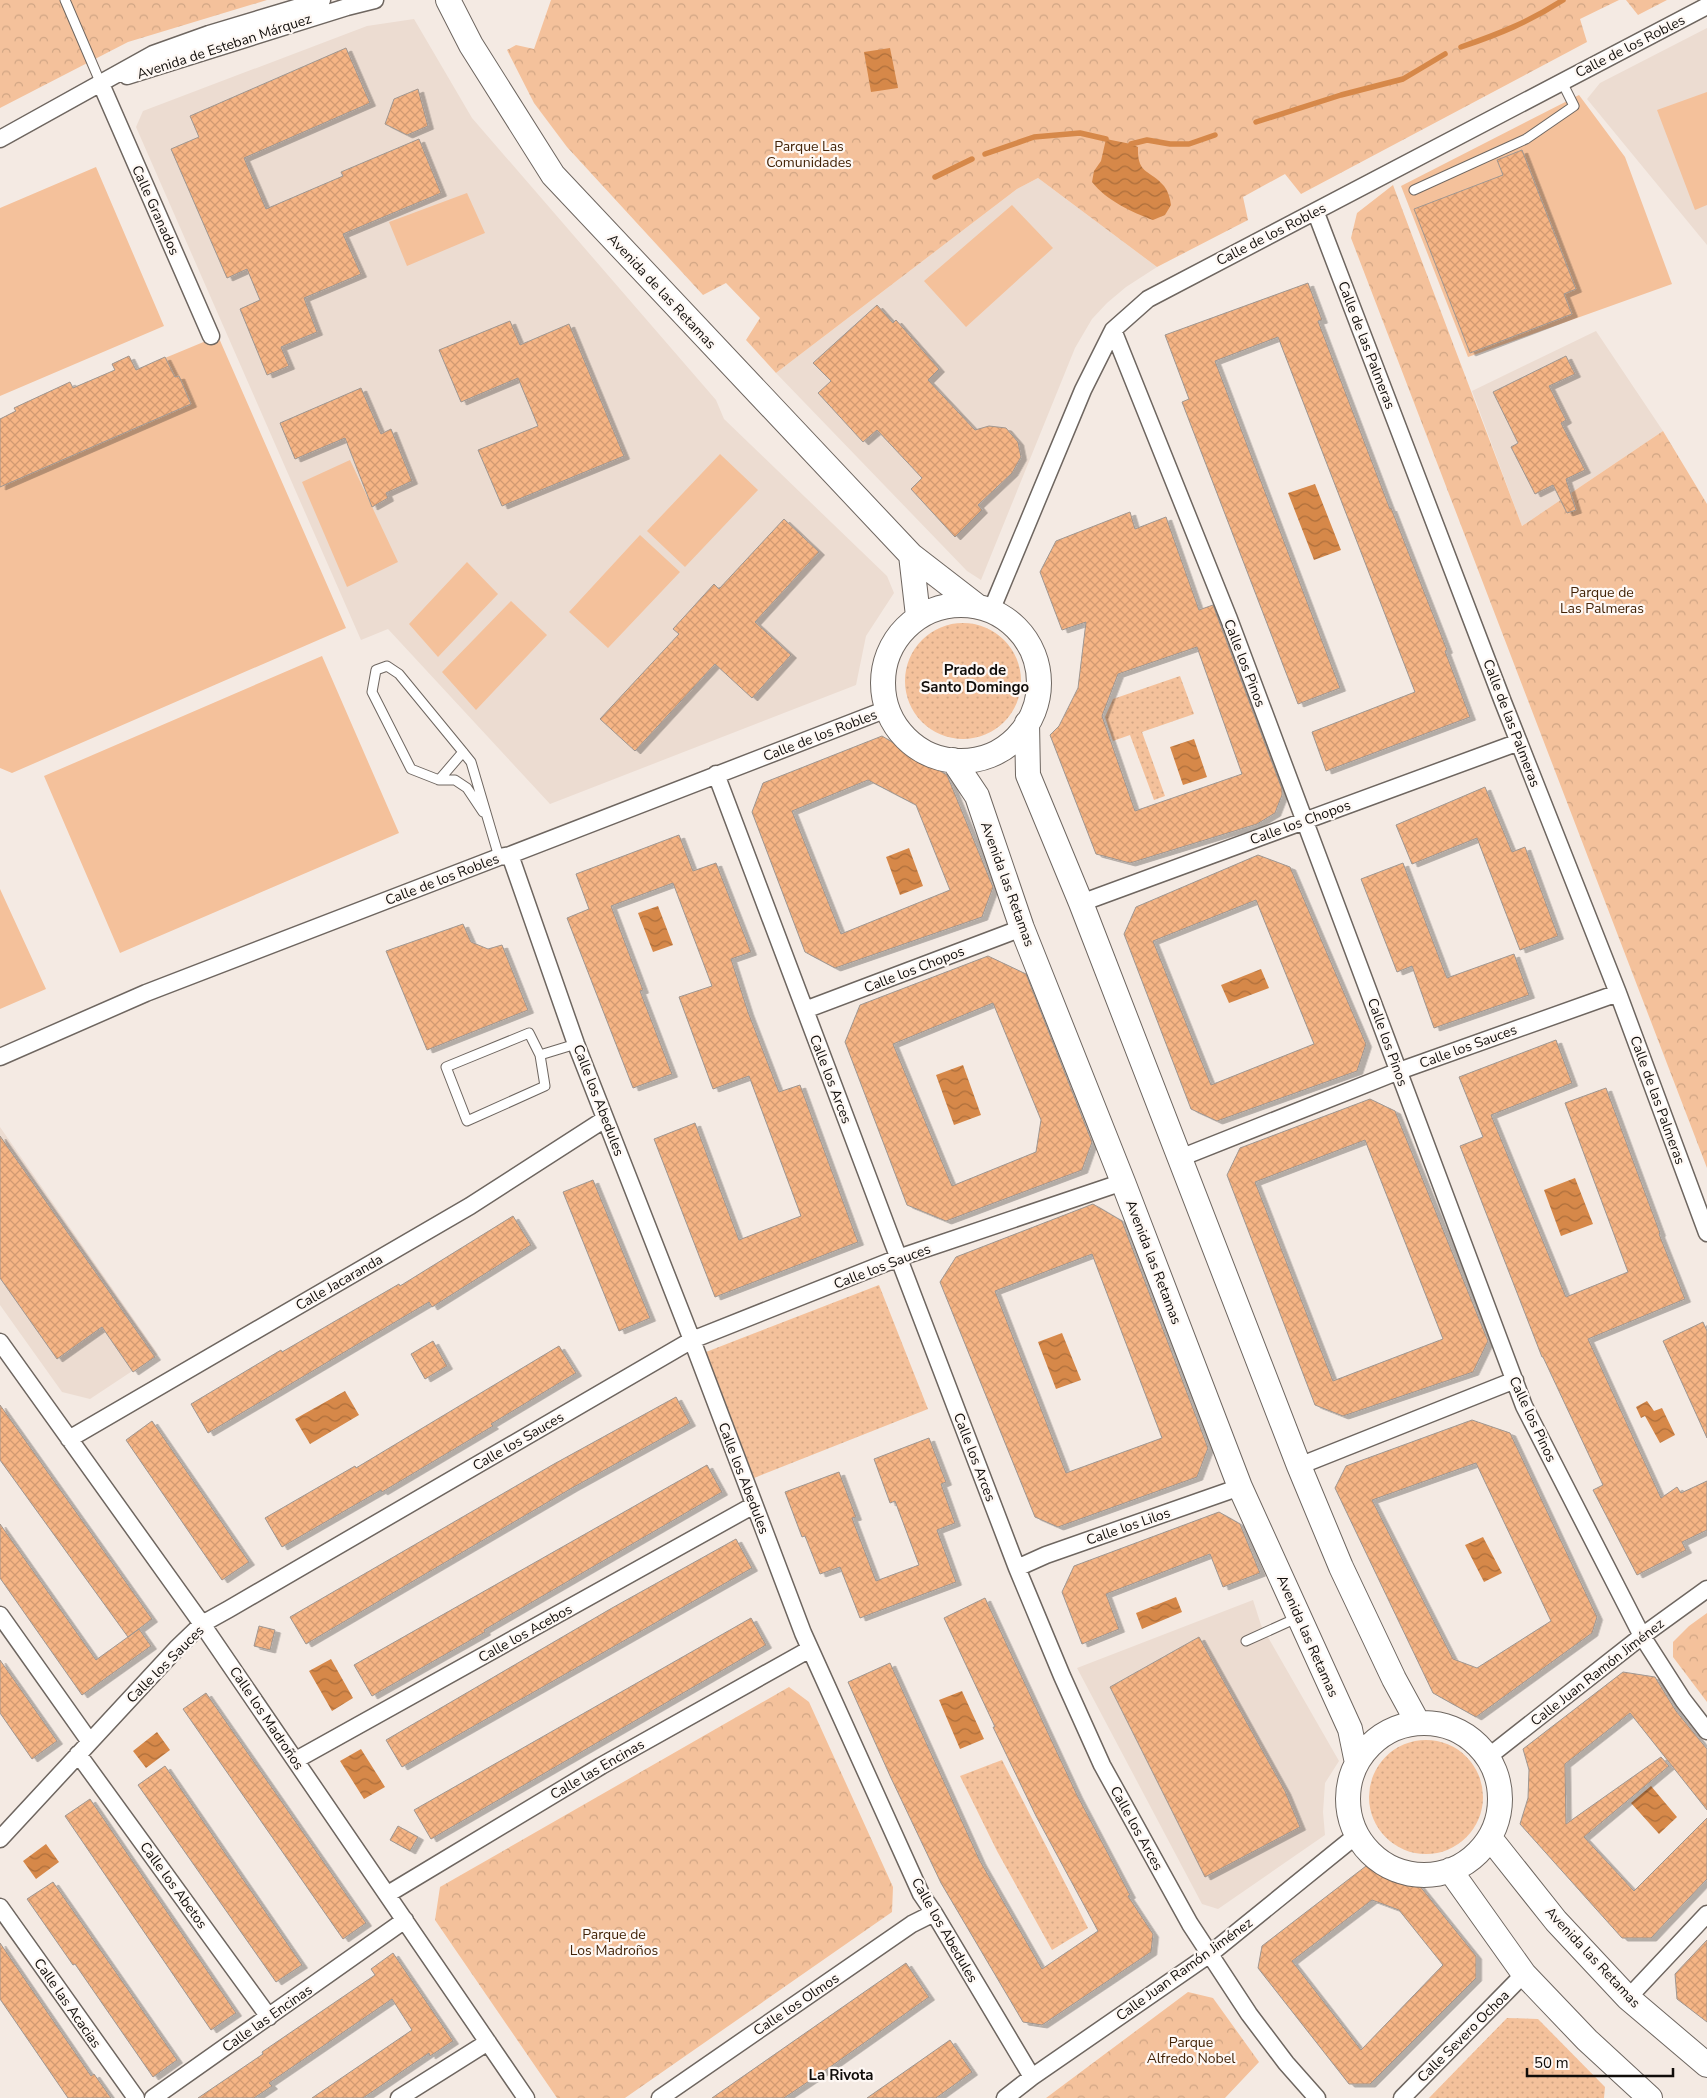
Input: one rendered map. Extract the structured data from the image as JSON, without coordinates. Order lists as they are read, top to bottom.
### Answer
{
  "streets": {
    "street": [
      "Avenida de Esteban Márquez",
      "Calle de los Robles",
      "Calle Granados",
      "Avenida de las Retamas",
      "Calle de las Palmeras",
      "Calle los Pinos",
      "Calle los Chopos",
      "Avenida las Retamas",
      "Calle los Sauces",
      "Calle los Arces",
      "Calle los Abedules",
      "Calle Jacaranda",
      "Calle los Lilos",
      "Calle los Acebos",
      "Calle Juan Ramón Jiménez",
      "Calle los Madroños",
      "Calle las Encinas",
      "Calle los Abetos",
      "Calle las Acacias",
      "Calle los Olmos",
      "Calle Severo Ochoa"
    ]
  },
  "crossings": [
    ["Avenida de Esteban Márquez", "Calle Granados"],
    ["Calle de los Robles", "Avenida de las Retamas"],
    ["Calle de los Robles", "Calle de las Palmeras"],
    ["Calle de los Robles", "Calle los Pinos"],
    ["Calle de los Robles", "Avenida las Retamas"],
    ["Calle de los Robles", "Calle los Arces"],
    ["Calle de los Robles", "Calle los Abedules"],
    ["Avenida de las Retamas", "Avenida las Retamas"],
    ["Calle de las Palmeras", "Calle los Chopos"],
    ["Calle de las Palmeras", "Calle los Sauces"],
    ["Calle los Pinos", "Calle los Chopos"],
    ["Calle los Pinos", "Calle los Sauces"],
    ["Calle los Pinos", "Calle Juan Ramón Jiménez"],
    ["Calle los Chopos", "Avenida las Retamas"],
    ["Calle los Chopos", "Calle los Arces"],
    ["Avenida las Retamas", "Calle los Sauces"],
    ["Avenida las Retamas", "Calle los Lilos"],
    ["Avenida las Retamas", "Calle Juan Ramón Jiménez"],
    ["Calle los Sauces", "Calle los Arces"],
    ["Calle los Sauces", "Calle los Abedules"],
    ["Calle los Sauces", "Calle los Madroños"],
    ["Calle los Sauces", "Calle los Abetos"],
    ["Calle los Arces", "Calle los Lilos"],
    ["Calle los Arces", "Calle Juan Ramón Jiménez"],
    ["Calle los Abedules", "Calle Jacaranda"],
    ["Calle los Abedules", "Calle los Acebos"],
    ["Calle los Abedules", "Calle Juan Ramón Jiménez"],
    ["Calle los Abedules", "Calle las Encinas"],
    ["Calle los Abedules", "Calle los Olmos"],
    ["Calle Jacaranda", "Calle los Madroños"],
    ["Calle los Acebos", "Calle los Madroños"],
    ["Calle los Madroños", "Calle las Encinas"],
    ["Calle las Encinas", "Calle los Abetos"]
  ],
  "districts": ["Prado de Santo Domingo", "La Rivota"],
  "parks": [
    "Parque Las Comunidades",
    "Parque de Las Palmeras",
    "Parque de Los Madroños",
    "Parque Alfredo Nobel"
  ],
  "scale_bar": "50 m"
}
